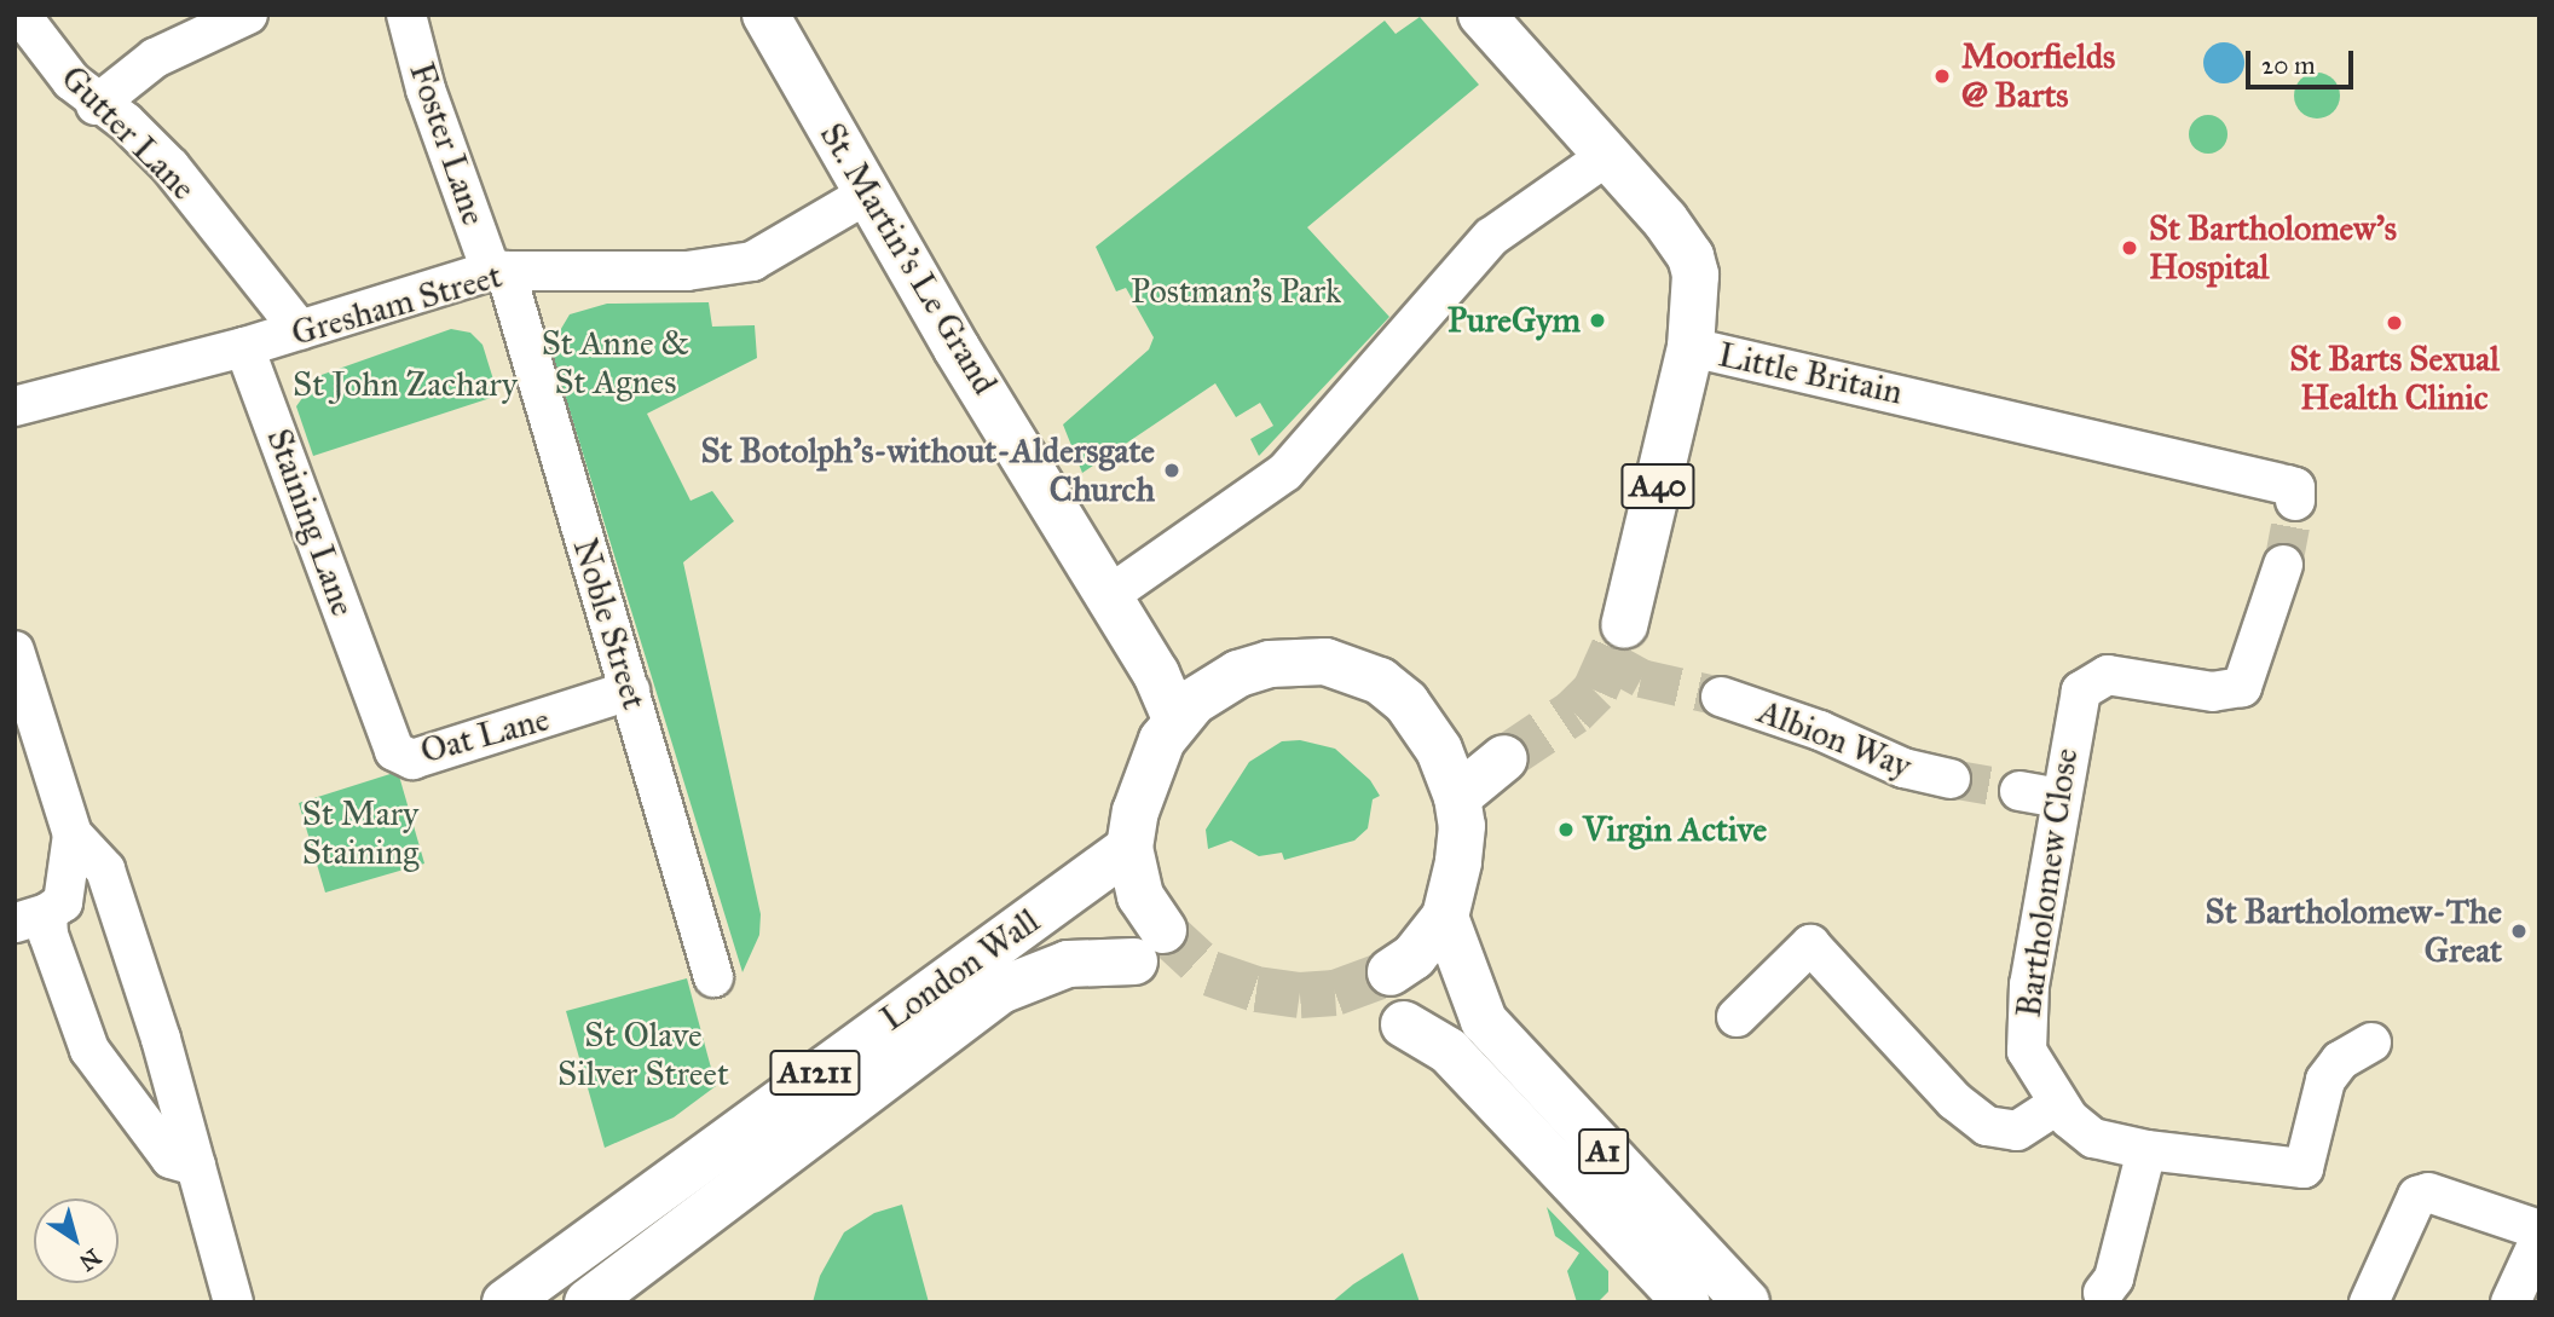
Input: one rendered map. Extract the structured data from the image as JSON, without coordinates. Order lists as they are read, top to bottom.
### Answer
{
  "streets": {
    "main road": [
      "St. Martin's Le Grand",
      "Little Britain",
      "A40",
      "London Wall",
      "A1211",
      "A1"
    ],
    "street": [
      "Gutter Lane",
      "Foster Lane",
      "Gresham Street",
      "Staining Lane",
      "Noble Street",
      "Oat Lane",
      "Albion Way",
      "Bartholomew Close"
    ]
  },
  "crossings": [
    ["Gutter Lane", "Gresham Street"],
    ["Foster Lane", "Gresham Street"],
    ["Foster Lane", "Noble Street"],
    ["St. Martin's Le Grand", "Gresham Street"],
    ["Gresham Street", "Staining Lane"],
    ["Gresham Street", "Noble Street"],
    ["Little Britain", "A40"],
    ["Staining Lane", "Oat Lane"],
    ["Noble Street", "Oat Lane"]
  ],
  "parks": [
    "Postman's Park",
    "St Anne & St Agnes",
    "St John Zachary",
    "St Mary Staining",
    "St Olave Silver Street"
  ],
  "places": [
    "Moorfields @ Barts",
    "St Bartholomew's Hospital",
    "PureGym",
    "St Barts Sexual Health Clinic",
    "St Botolph's-without-Aldersgate Church",
    "Virgin Active",
    "St Bartholomew-The Great"
  ],
  "scale_bar": "20 m",
  "north": "bottom right"
}
